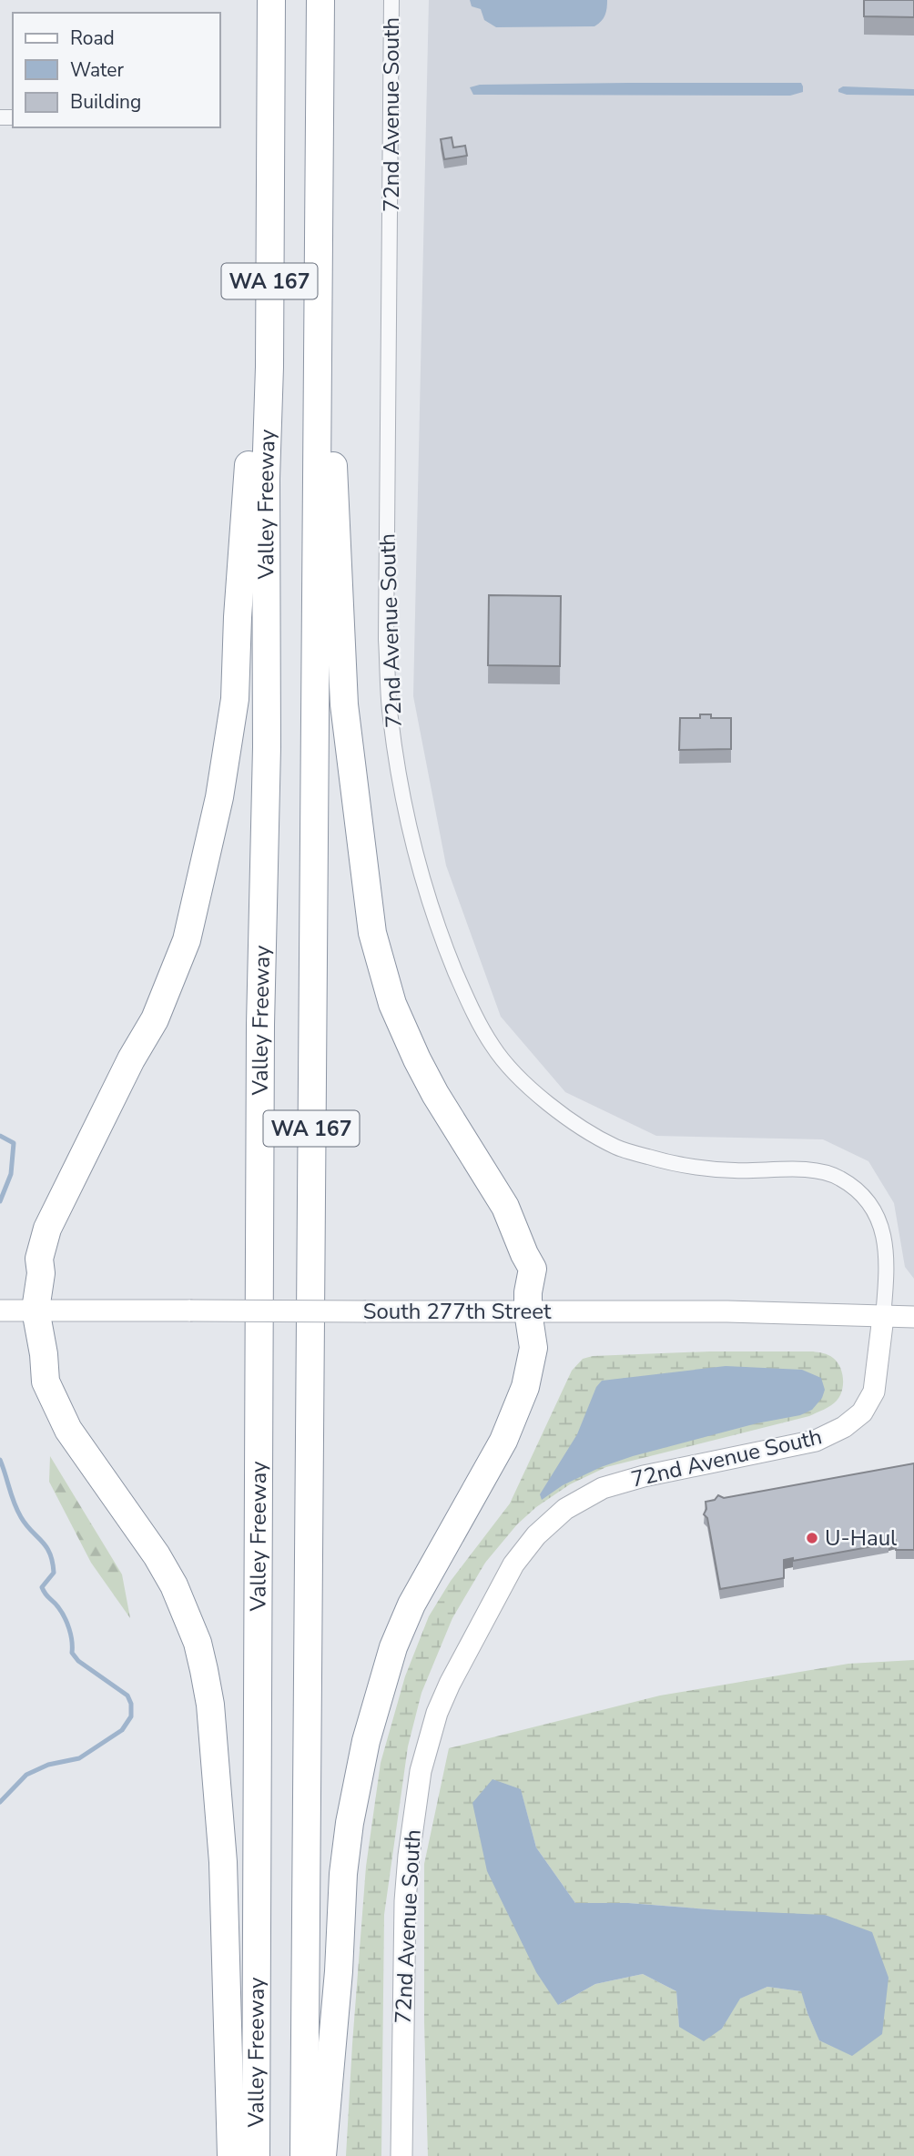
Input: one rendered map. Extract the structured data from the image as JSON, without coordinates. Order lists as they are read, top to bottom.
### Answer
{
  "streets": {
    "highway": ["WA 167", "Valley Freeway"],
    "street": ["72nd Avenue South", "South 277th Street"]
  },
  "crossings": [
    ["72nd Avenue South", "South 277th Street"]
  ],
  "places": ["U-Haul"],
  "legend": ["Road", "Water", "Building"]
}
